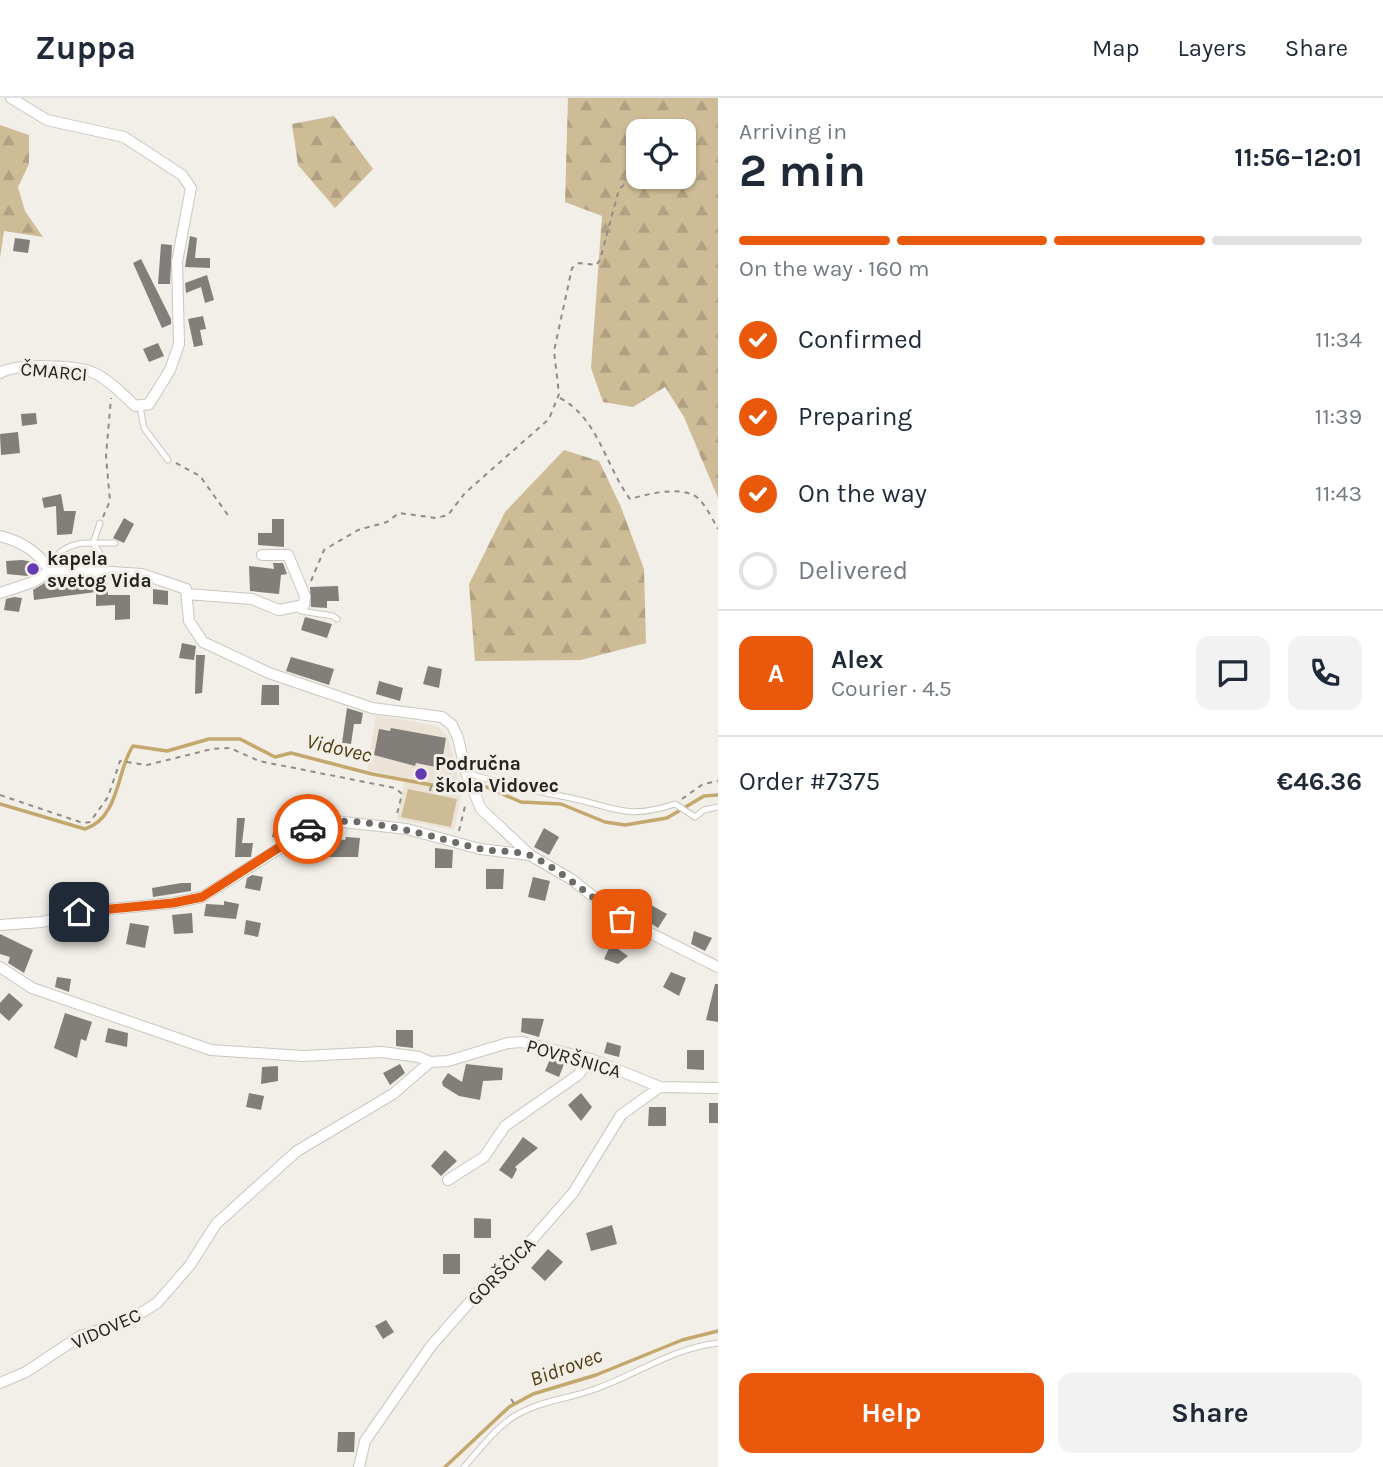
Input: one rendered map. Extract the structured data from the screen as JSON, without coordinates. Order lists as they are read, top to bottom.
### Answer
{
  "streets": {
    "street": [
      "ČMARCI",
      "POVRŠNICA",
      "GORŠČICA",
      "VIDOVEC"
    ]
  },
  "crossings": [
    ["POVRŠNICA", "GORŠČICA"],
    ["POVRŠNICA", "VIDOVEC"]
  ],
  "water": ["Vidovec", "Bidrovec"],
  "places": ["kapela svetog Vida", "Područna škola Vidovec"],
  "page": {
    "header": "Zuppa",
    "nav": ["Map", "Layers", "Share"],
    "heading": ["2 min", "Arriving in", "11:56–12:01"],
    "panel": [
      "Alex",
      "Courier · 4.5",
      "Order #7375",
      "€46.36"
    ],
    "bar": "On the way · 160 m",
    "list": [
      ["Confirmed", "11:34"],
      ["Preparing", "11:39"],
      ["On the way", "11:43"],
      "Delivered"
    ],
    "round": "A",
    "buttons": ["Help", "Share"]
  }
}
